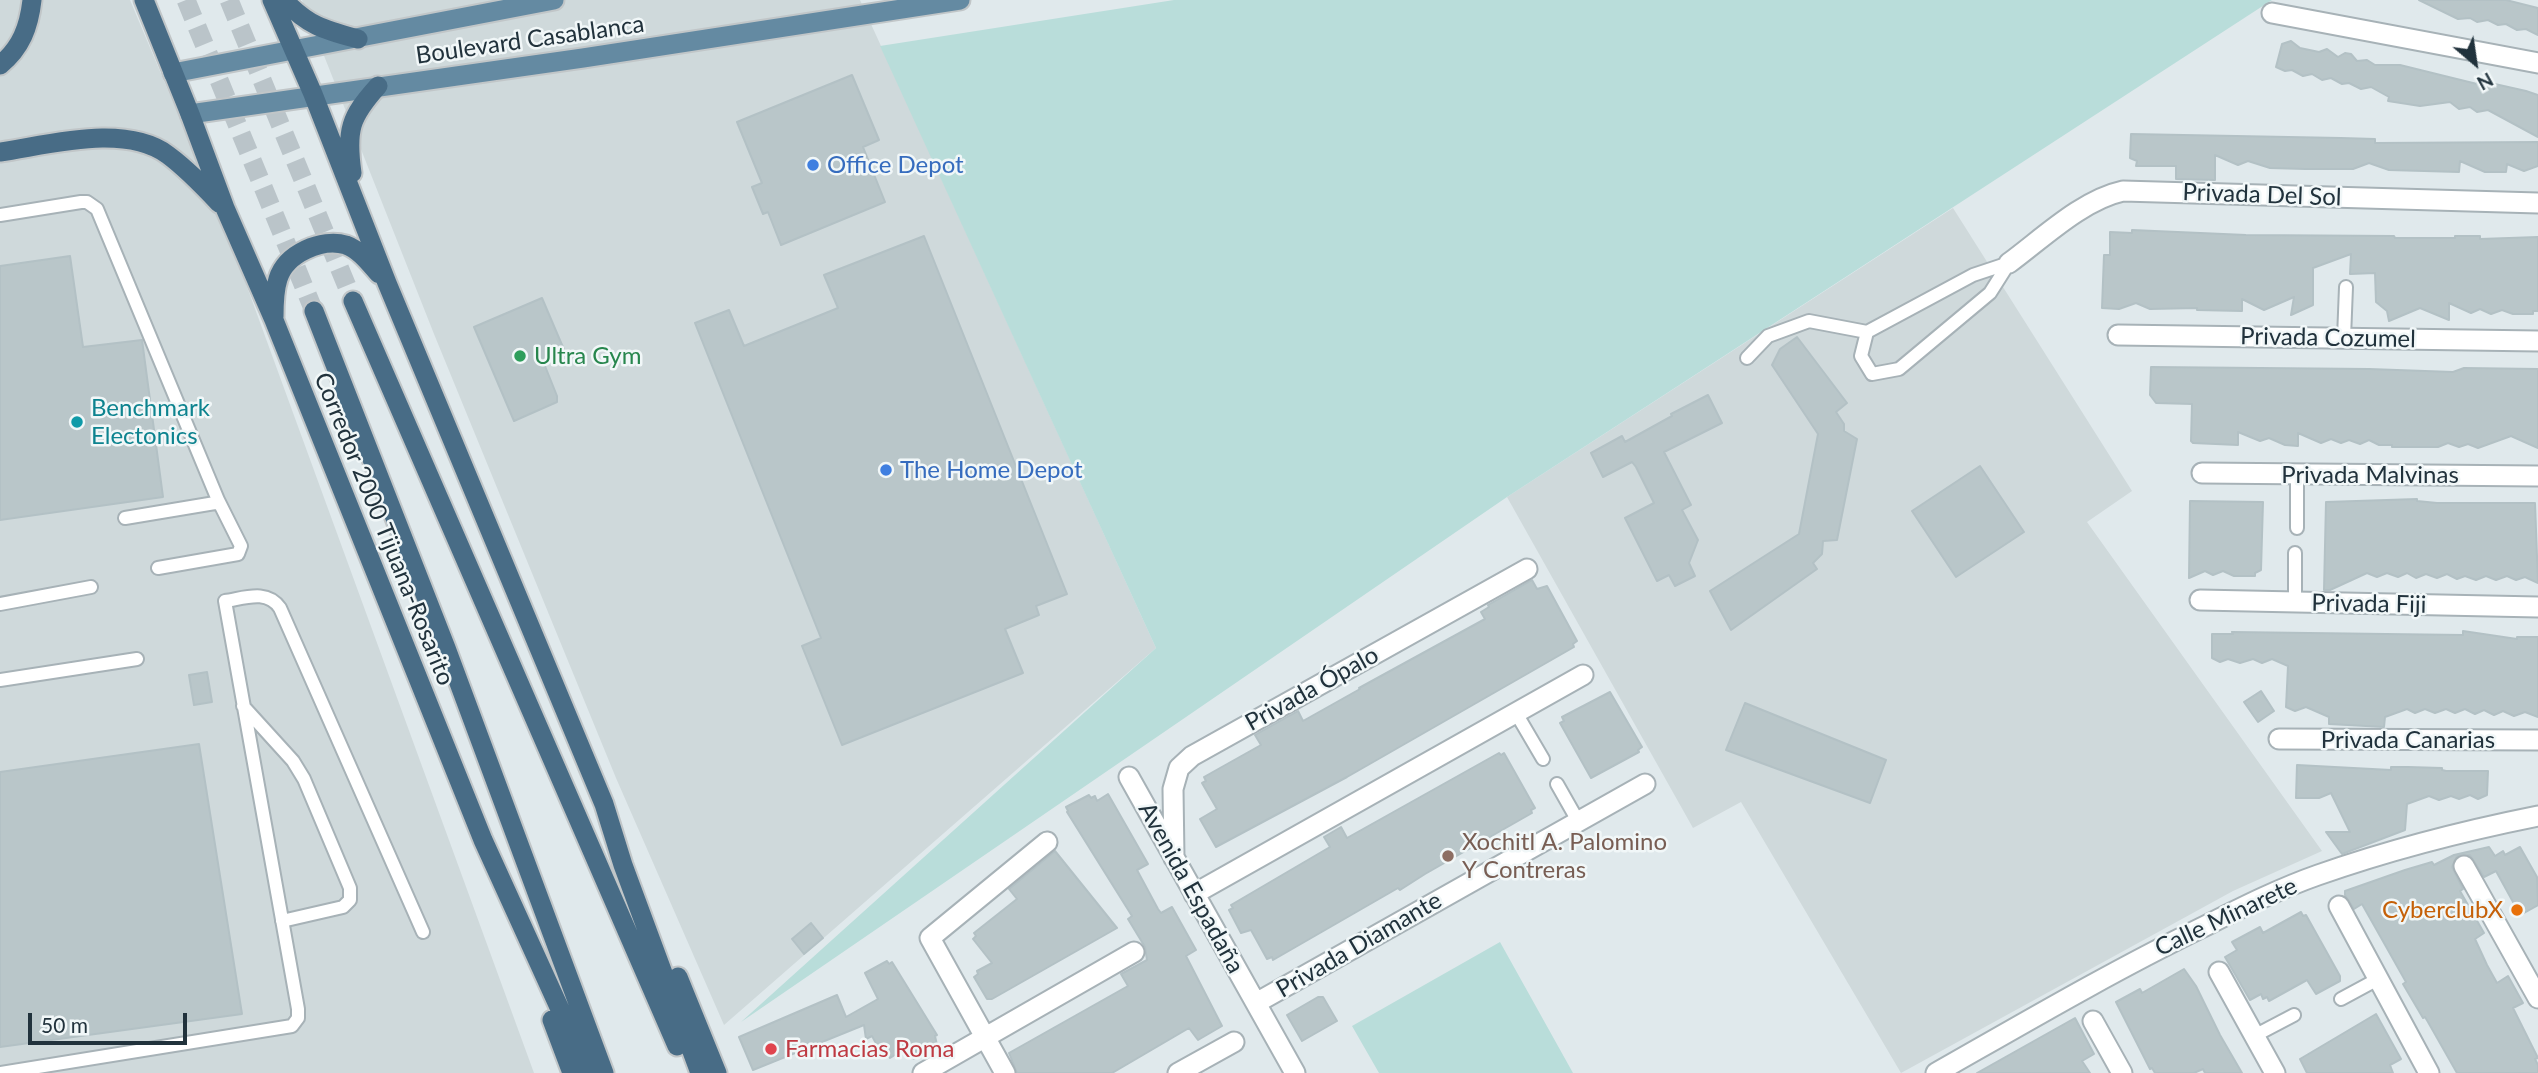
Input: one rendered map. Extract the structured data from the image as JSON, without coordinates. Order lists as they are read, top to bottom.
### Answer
{
  "streets": {
    "highway": ["Corredor 2000 Tijuana-Rosarito"],
    "main road": ["Boulevard Casablanca"],
    "street": [
      "Privada Del Sol",
      "Privada Cozumel",
      "Privada Malvinas",
      "Privada Fiji",
      "Privada Ópalo",
      "Privada Canarias",
      "Avenida Espadaña",
      "Calle Minarete",
      "Privada Diamante"
    ]
  },
  "crossings": [
    ["Boulevard Casablanca", "Corredor 2000 Tijuana-Rosarito"],
    ["Privada Ópalo", "Avenida Espadaña"],
    ["Avenida Espadaña", "Privada Diamante"]
  ],
  "places": [
    "Office Depot",
    "Ultra Gym",
    "Benchmark Electonics",
    "The Home Depot",
    "Xochitl A. Palomino Y Contreras",
    "CyberclubX",
    "Farmacias Roma"
  ],
  "scale_bar": "50 m",
  "north": "bottom right"
}
